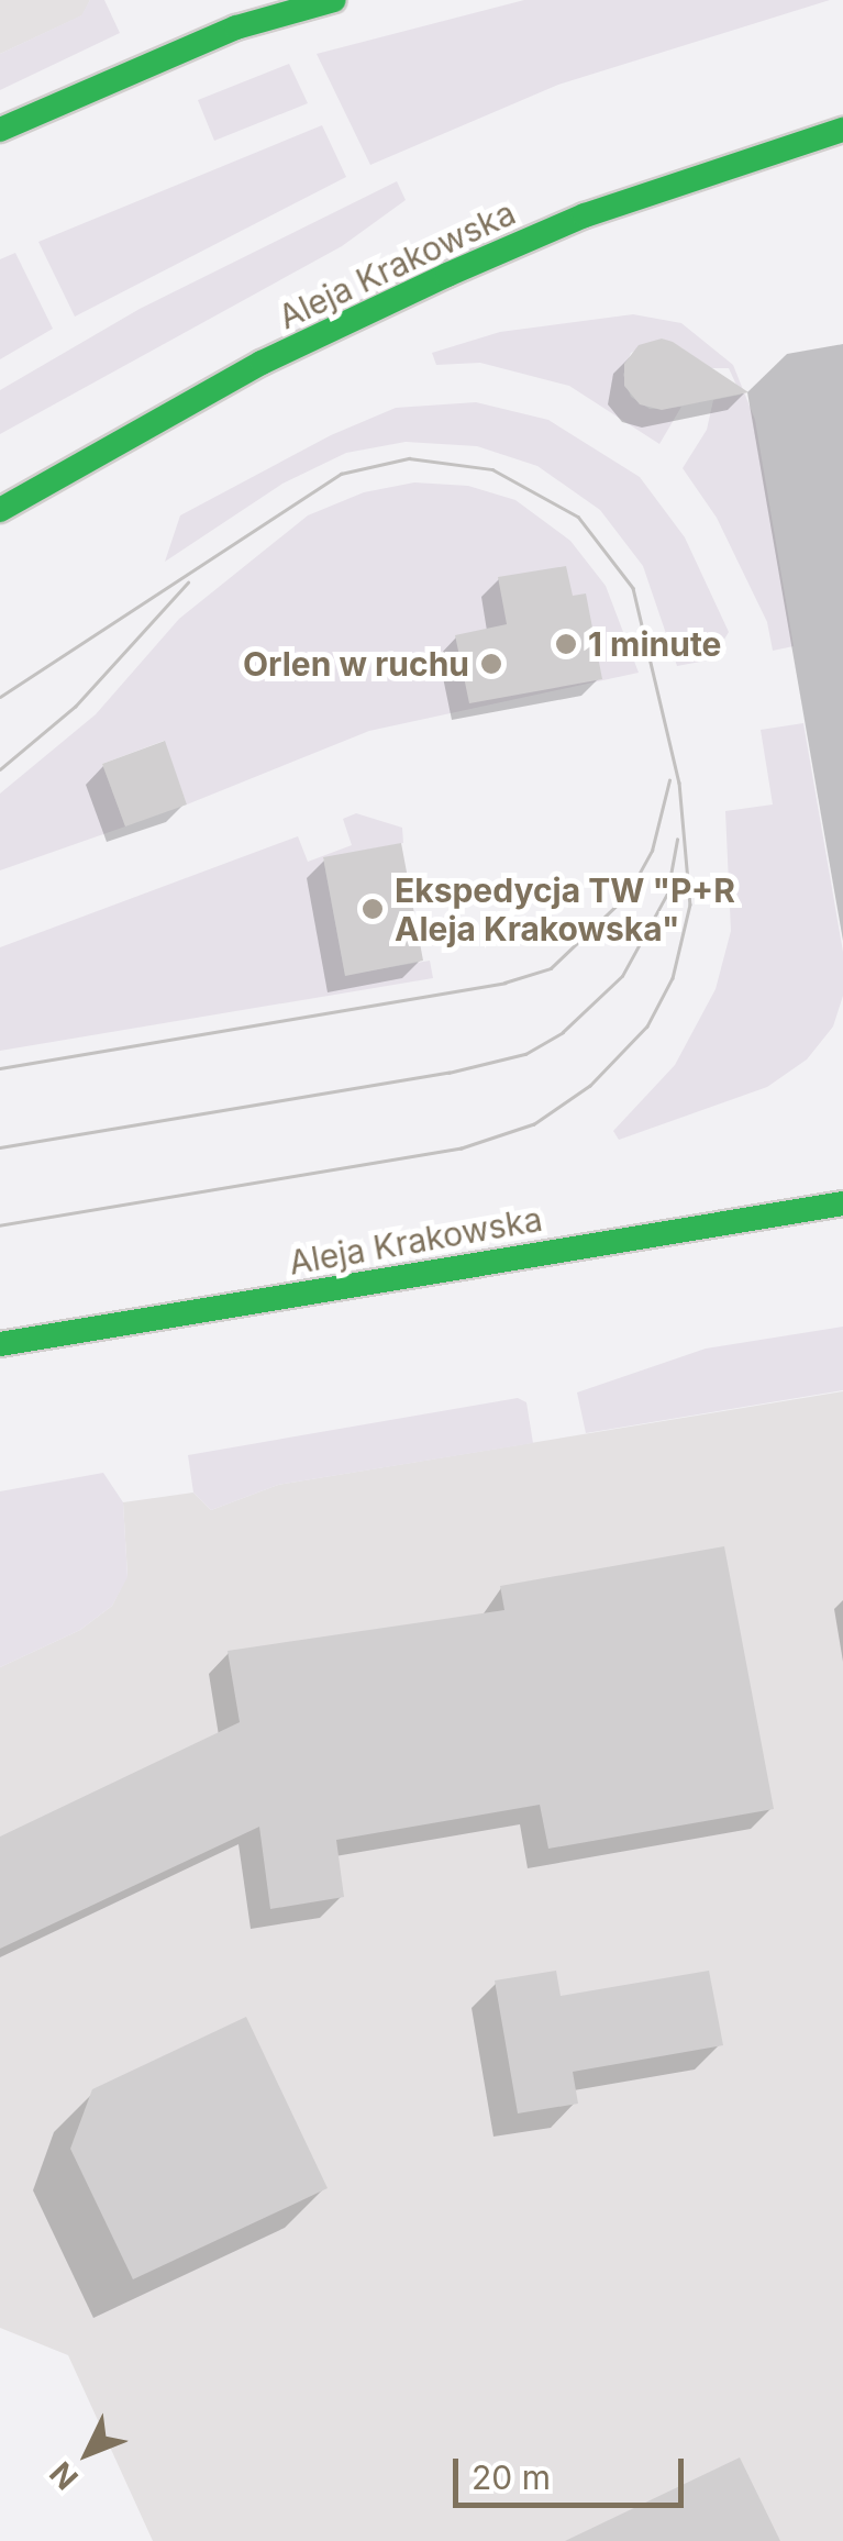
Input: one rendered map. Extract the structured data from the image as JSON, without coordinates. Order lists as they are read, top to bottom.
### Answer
{
  "streets": {
    "main road": ["Aleja Krakowska"]
  },
  "places": ["1 minute", "Orlen w ruchu", "Ekspedycja TW \"P+R Aleja Krakowska\""],
  "scale_bar": "20 m",
  "north": "bottom left"
}
